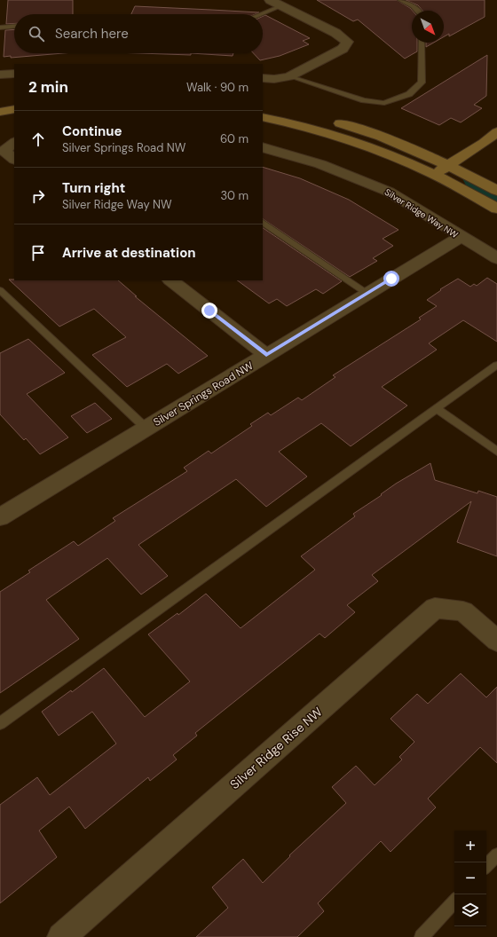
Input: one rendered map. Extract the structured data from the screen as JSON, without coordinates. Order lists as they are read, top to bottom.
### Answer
{
  "streets": {
    "street": ["Silver Ridge Way NW", "Silver Springs Road NW", "Silver Ridge Rise NW"]
  },
  "crossings": [
    ["Silver Ridge Way NW", "Silver Springs Road NW"]
  ],
  "north": "bottom right",
  "page": {
    "search": "Search here",
    "heading": ["2 min", "Walk · 90 m"],
    "list": [
      ["Continue", "Silver Springs Road NW", "60 m"],
      ["Turn right", "Silver Ridge Way NW", "30 m"],
      "Arrive at destination"
    ],
    "map_buttons": ["+", "−"]
  }
}
